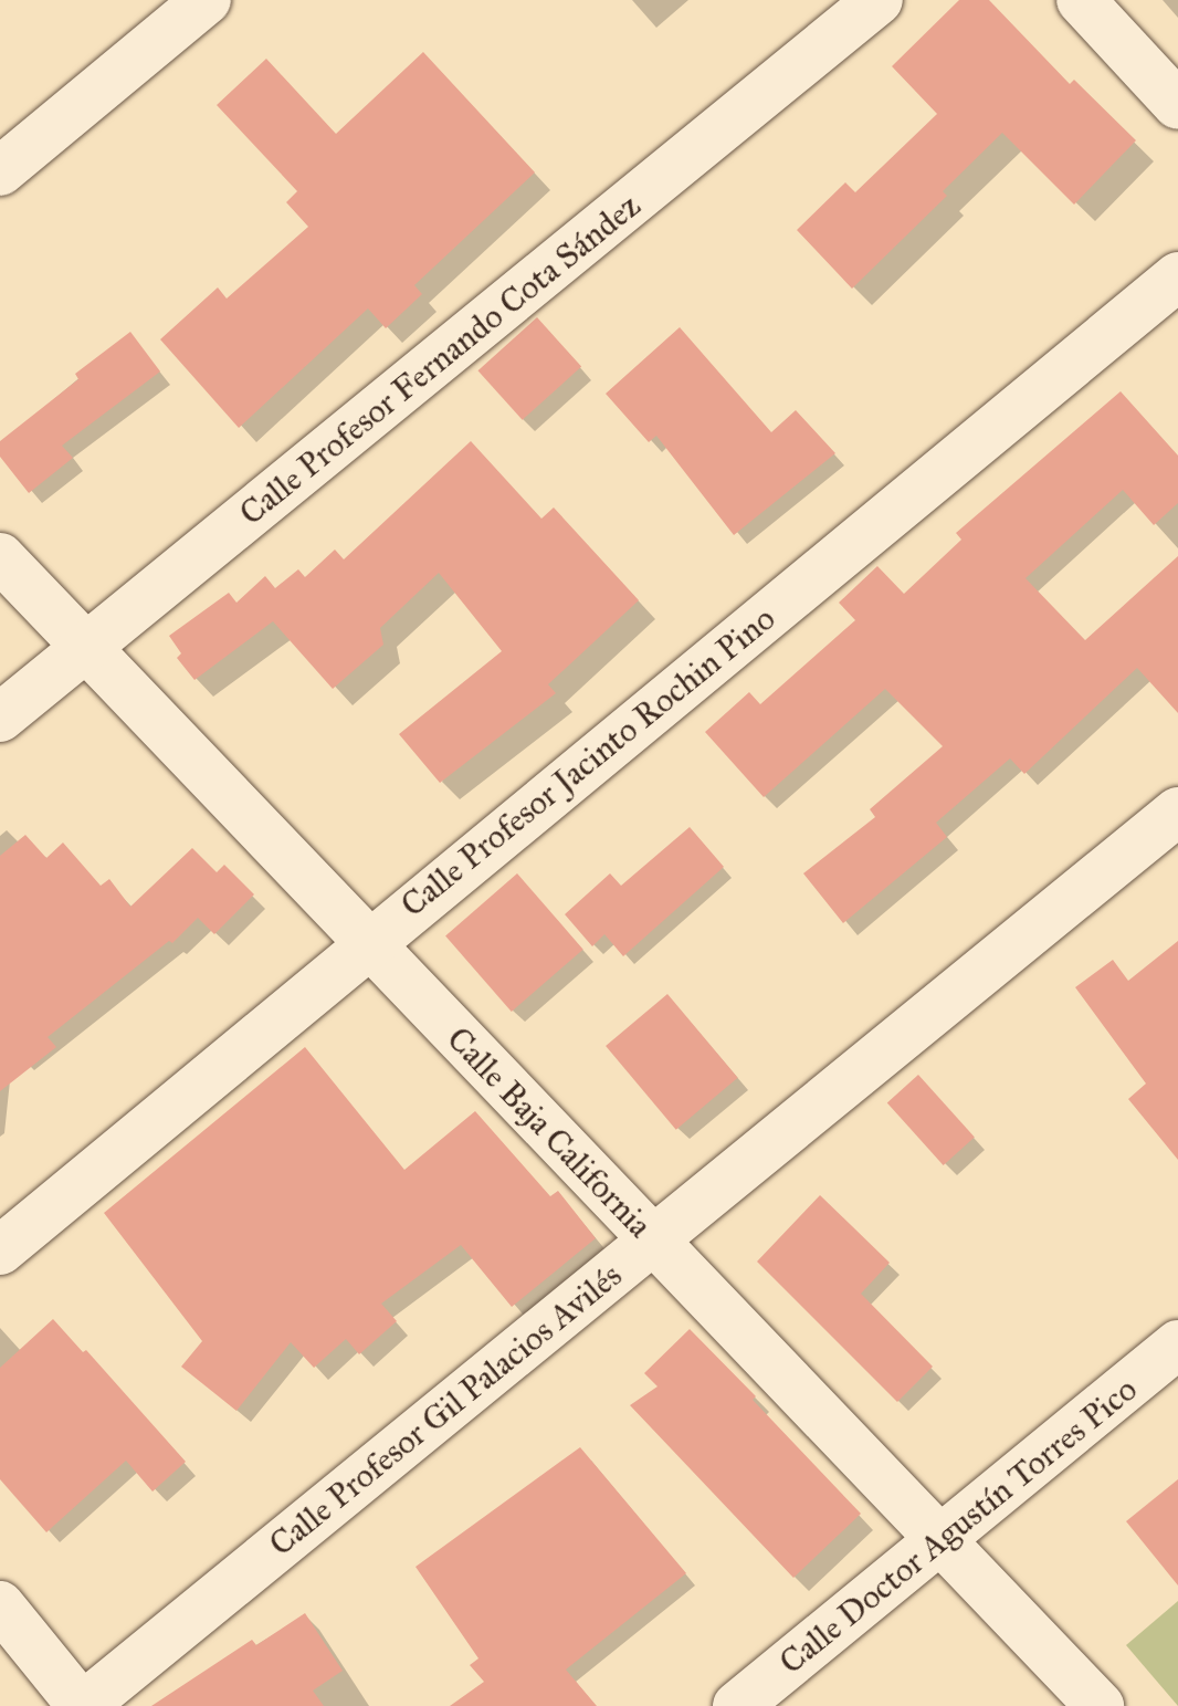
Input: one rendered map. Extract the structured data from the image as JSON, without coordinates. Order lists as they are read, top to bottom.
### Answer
{
  "streets": {
    "street": [
      "Calle Profesor Fernando Cota Sández",
      "Calle Profesor Jacinto Rochin Pino",
      "Calle Baja California",
      "Calle Profesor Gil Palacios Avilés",
      "Calle Doctor Agustín Torres Pico"
    ]
  },
  "crossings": [
    ["Calle Profesor Fernando Cota Sández", "Calle Baja California"],
    ["Calle Profesor Jacinto Rochin Pino", "Calle Baja California"],
    ["Calle Baja California", "Calle Profesor Gil Palacios Avilés"],
    ["Calle Baja California", "Calle Doctor Agustín Torres Pico"]
  ]
}
